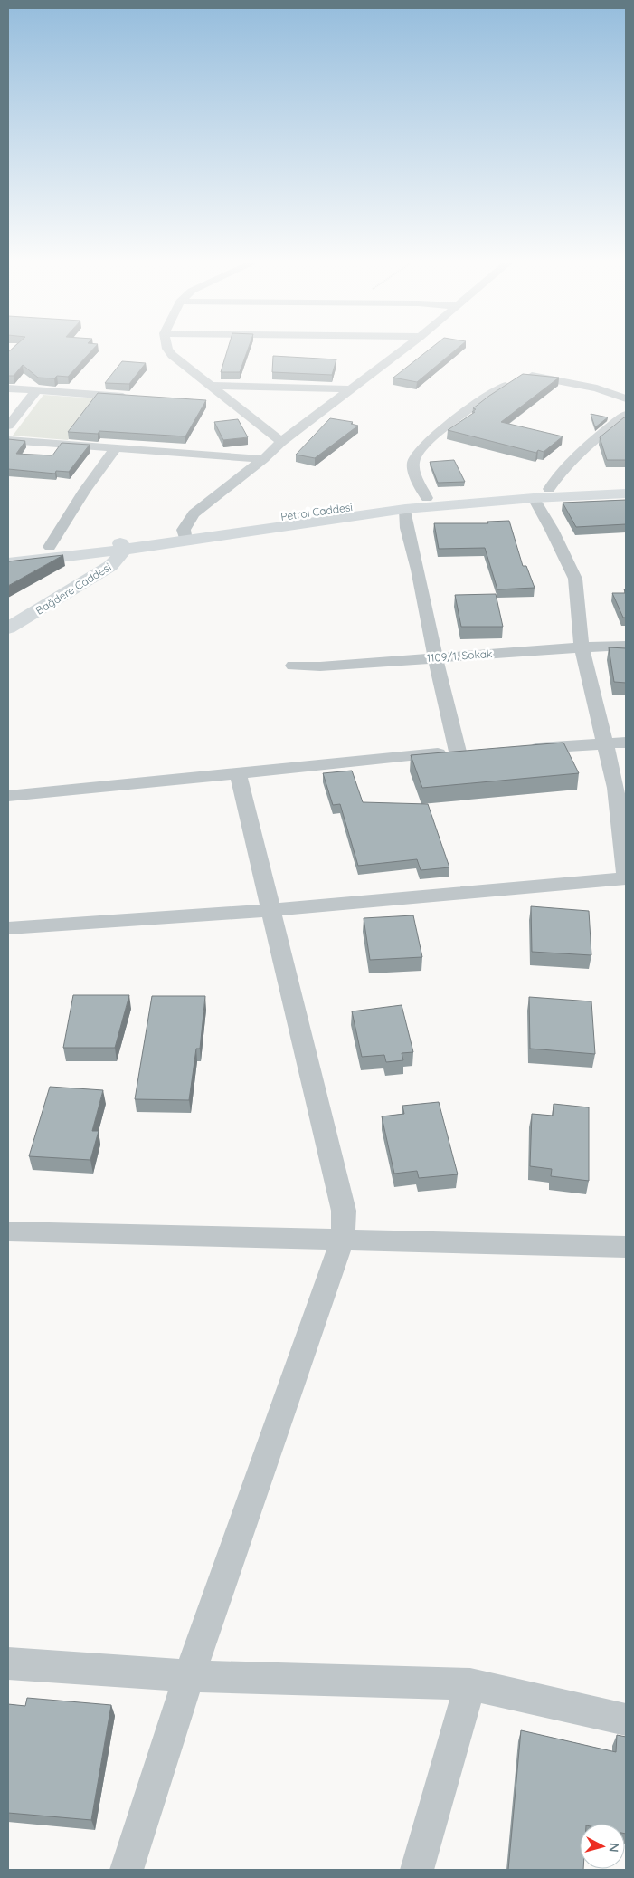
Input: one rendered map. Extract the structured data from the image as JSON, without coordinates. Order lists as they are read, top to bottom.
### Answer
{
  "streets": {
    "main road": ["Petrol Caddesi", "Bağdere Caddesi"],
    "street": ["1109/1. Sokak"]
  },
  "north": "right"
}
